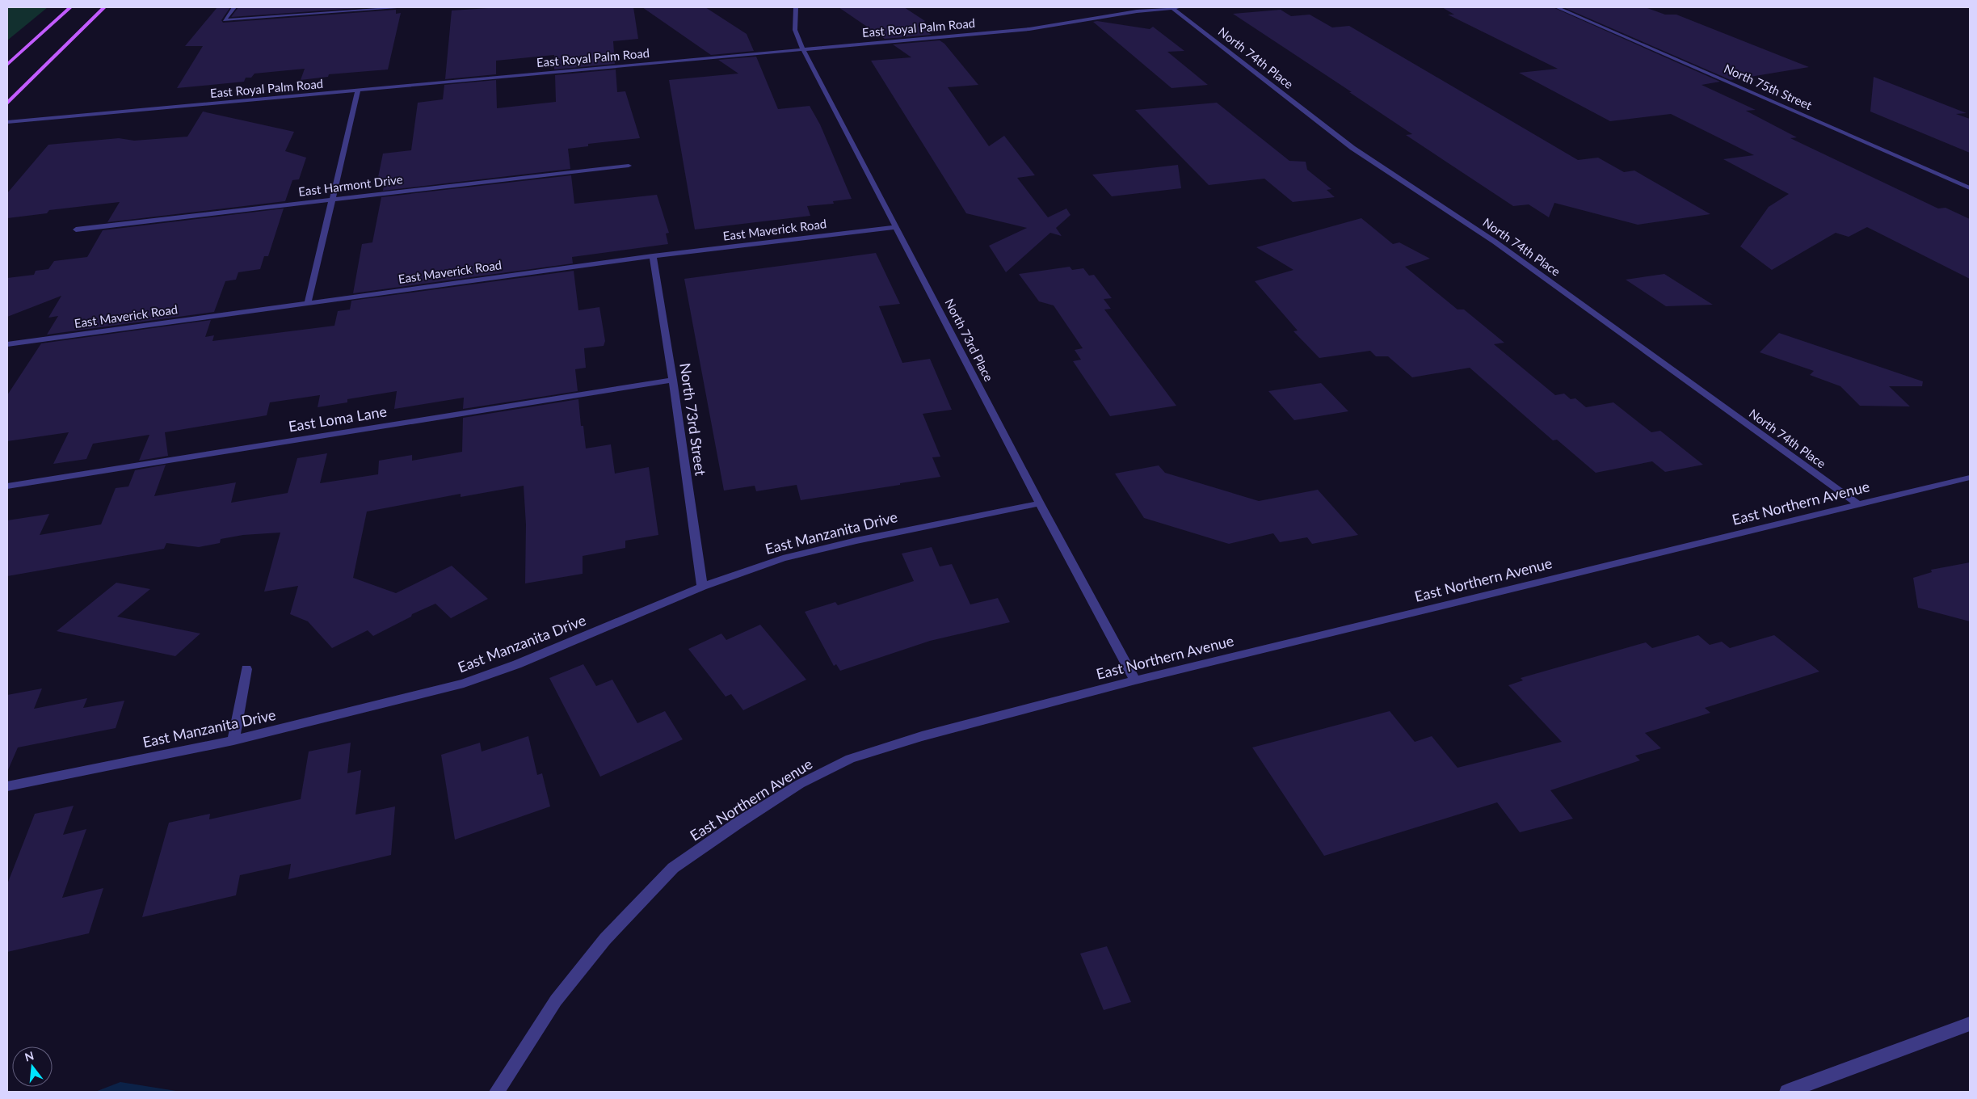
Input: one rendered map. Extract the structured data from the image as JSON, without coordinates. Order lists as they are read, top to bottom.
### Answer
{
  "streets": {
    "street": [
      "East Royal Palm Road",
      "North 74th Place",
      "North 75th Street",
      "East Harmont Drive",
      "East Maverick Road",
      "North 73rd Place",
      "East Loma Lane",
      "North 73rd Street",
      "East Northern Avenue",
      "East Manzanita Drive"
    ]
  },
  "crossings": [
    ["East Royal Palm Road", "North 74th Place"],
    ["East Royal Palm Road", "North 73rd Place"],
    ["North 74th Place", "East Northern Avenue"],
    ["East Maverick Road", "North 73rd Place"],
    ["East Maverick Road", "North 73rd Street"],
    ["North 73rd Place", "East Northern Avenue"],
    ["North 73rd Place", "East Manzanita Drive"],
    ["East Loma Lane", "North 73rd Street"],
    ["North 73rd Street", "East Manzanita Drive"]
  ],
  "north": "top"
}
